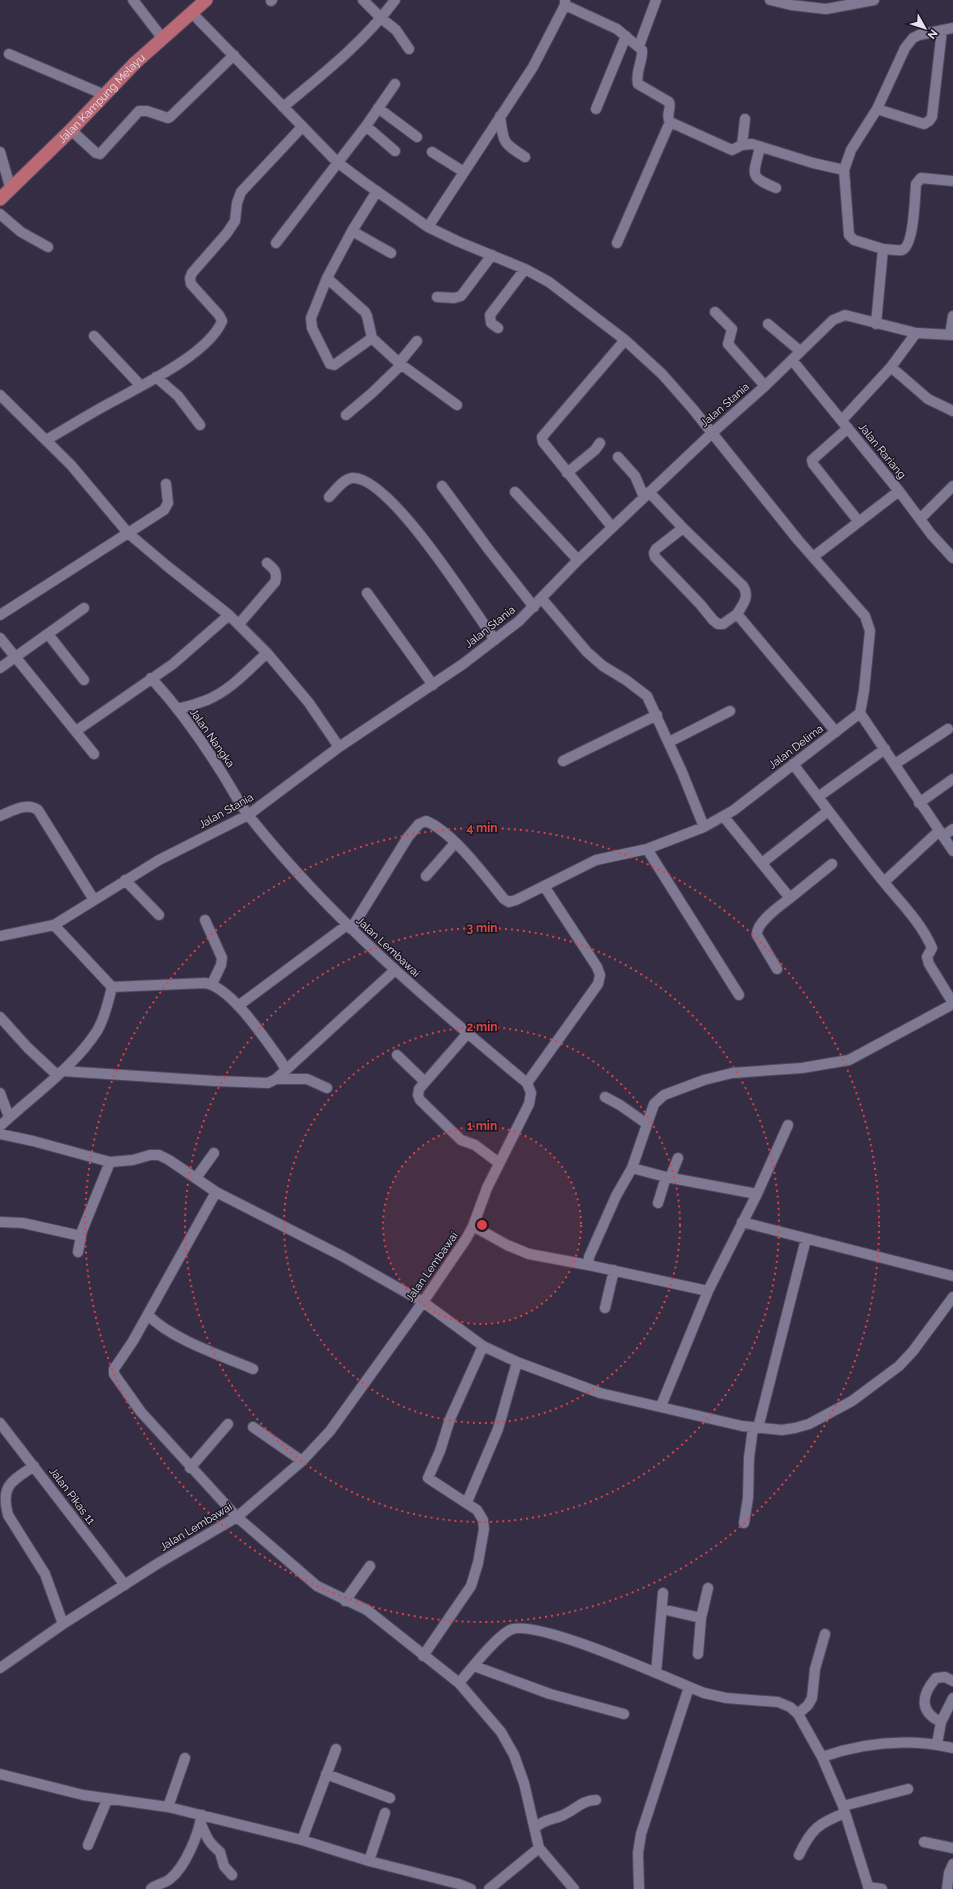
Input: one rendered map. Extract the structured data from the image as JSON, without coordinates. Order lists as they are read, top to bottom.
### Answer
{
  "streets": {
    "main road": ["Jalan Kampung Melayu"],
    "street": [
      "Jalan Stania",
      "Jalan Rariang",
      "Jalan Nangka",
      "Jalan Delima",
      "Jalan Lembawai",
      "Jalan Pikas 11"
    ]
  },
  "crossings": [
    ["Jalan Stania", "Jalan Rariang"],
    ["Jalan Stania", "Jalan Nangka"],
    ["Jalan Stania", "Jalan Lembawai"],
    ["Jalan Nangka", "Jalan Lembawai"],
    ["Jalan Lembawai", "Jalan Pikas 11"]
  ],
  "north": "bottom right",
  "rings": [
    "4 min",
    "3 min",
    "2 min",
    "1 min"
  ]
}
